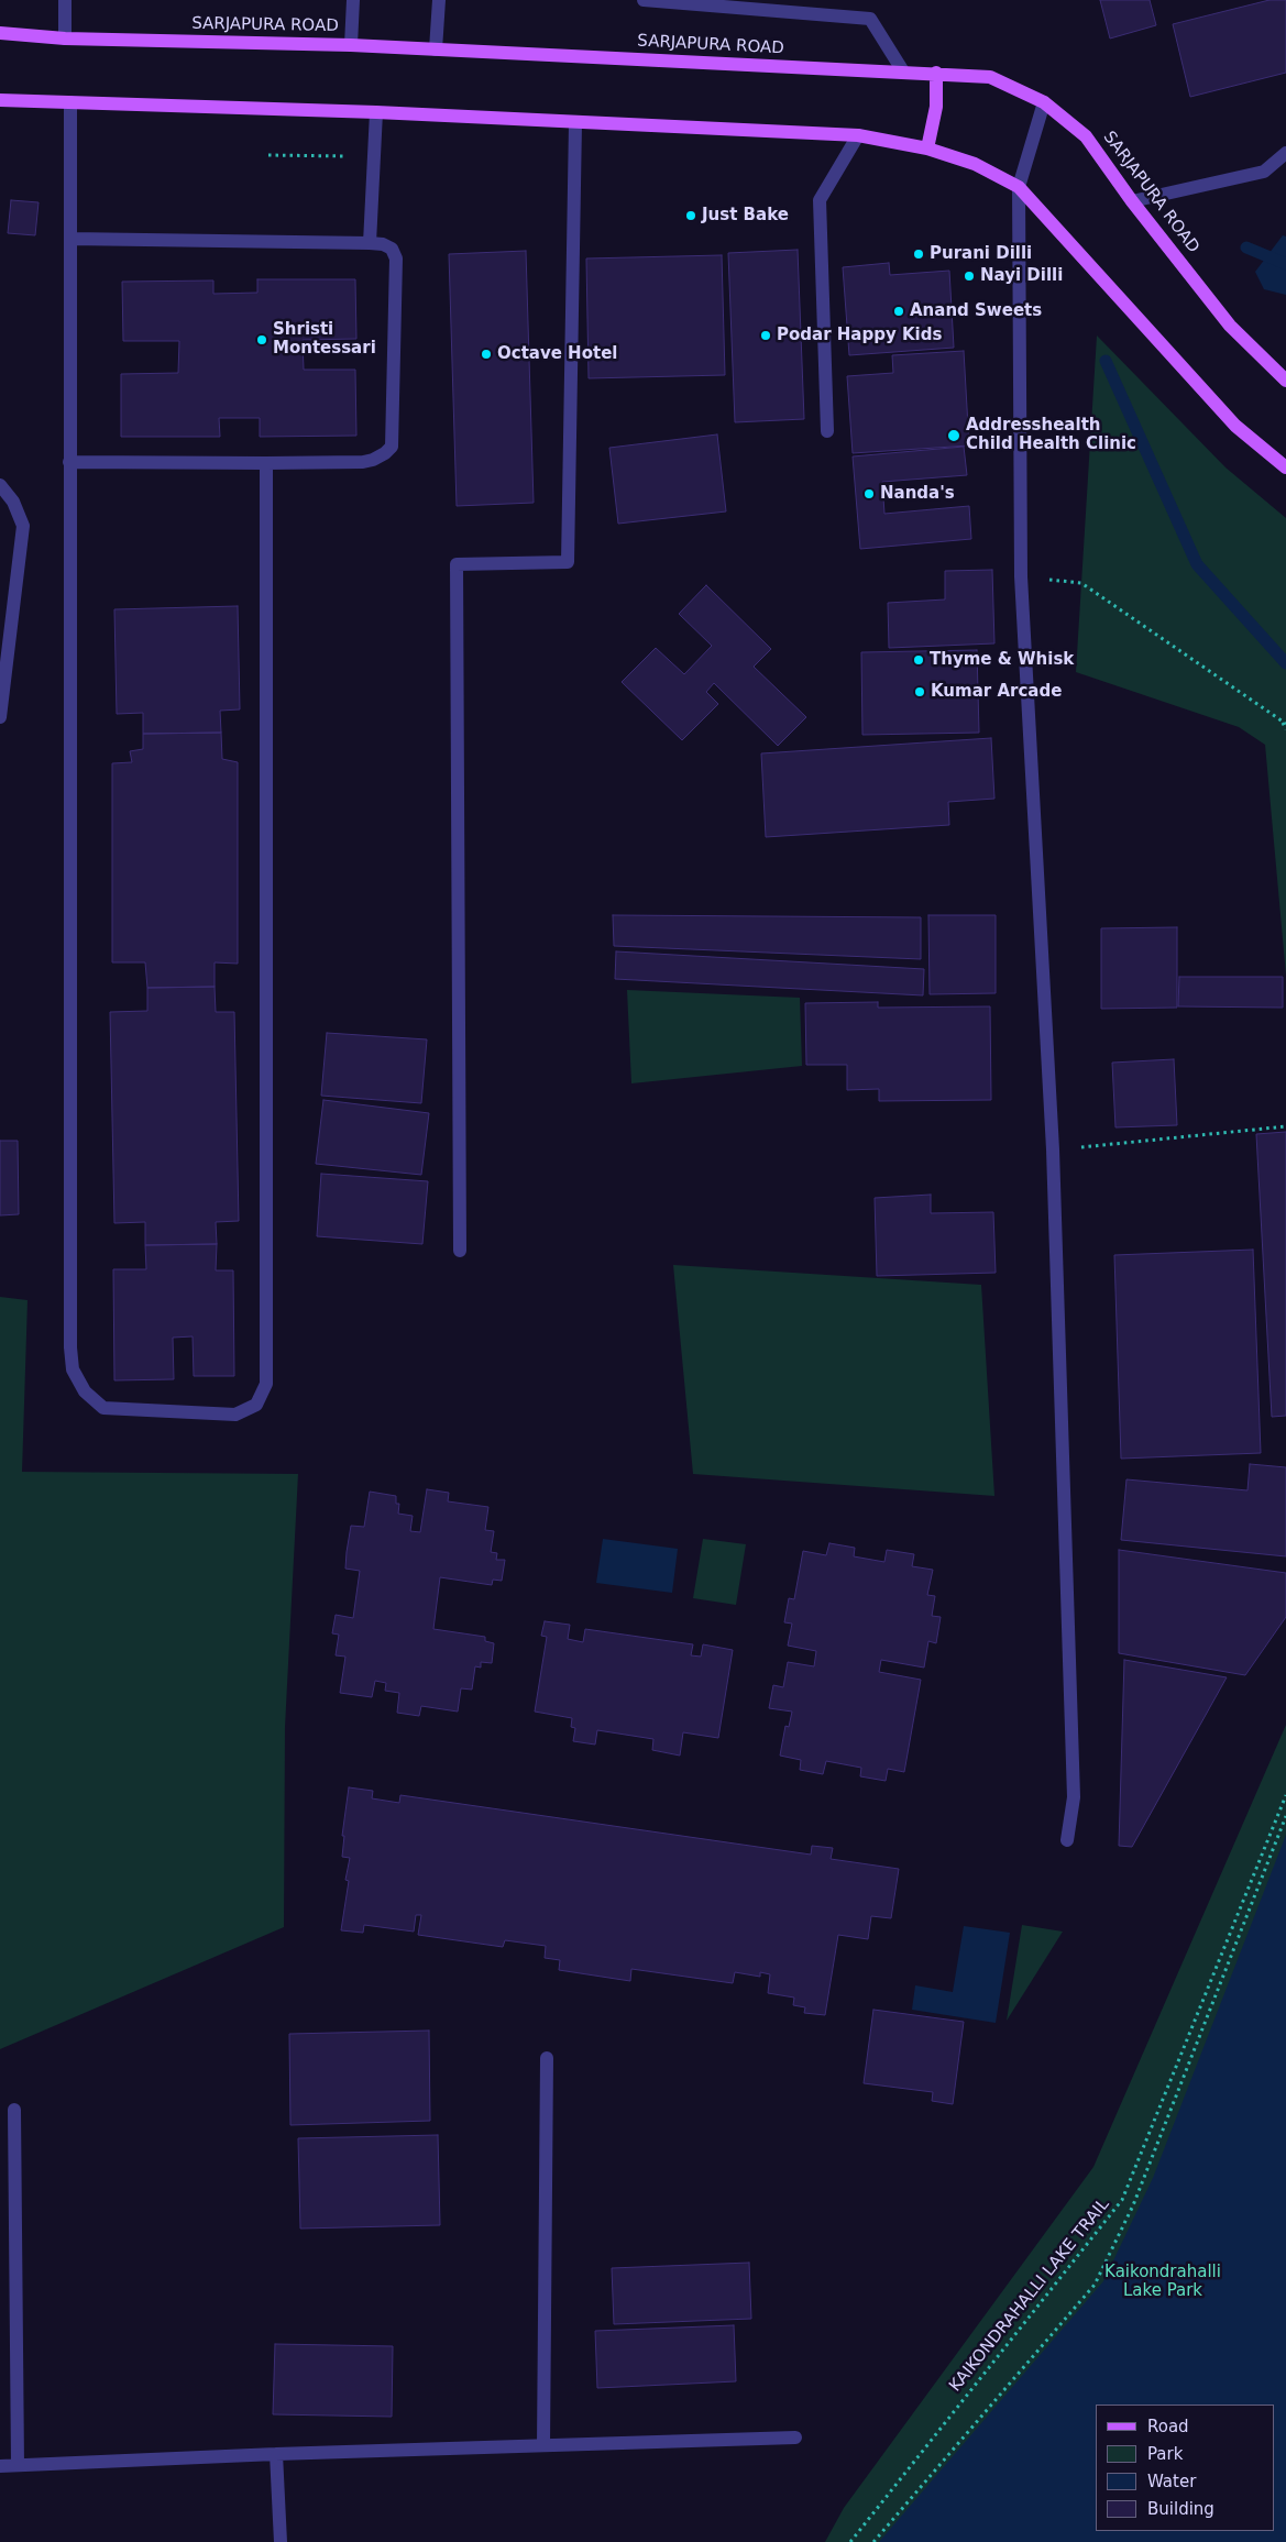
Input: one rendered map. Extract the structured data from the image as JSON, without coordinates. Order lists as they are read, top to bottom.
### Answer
{
  "streets": {
    "main road": ["SARJAPURA ROAD"],
    "path": ["KAIKONDRAHALLI LAKE TRAIL"]
  },
  "parks": ["Kaikondrahalli Lake Park"],
  "places": [
    "Just Bake",
    "Purani Dilli",
    "Nayi Dilli",
    "Anand Sweets",
    "Podar Happy Kids",
    "Shristi Montessari",
    "Octave Hotel",
    "Addresshealth Child Health Clinic",
    "Nanda's",
    "Thyme & Whisk",
    "Kumar Arcade"
  ],
  "legend": [
    "Road",
    "Park",
    "Water",
    "Building"
  ]
}
